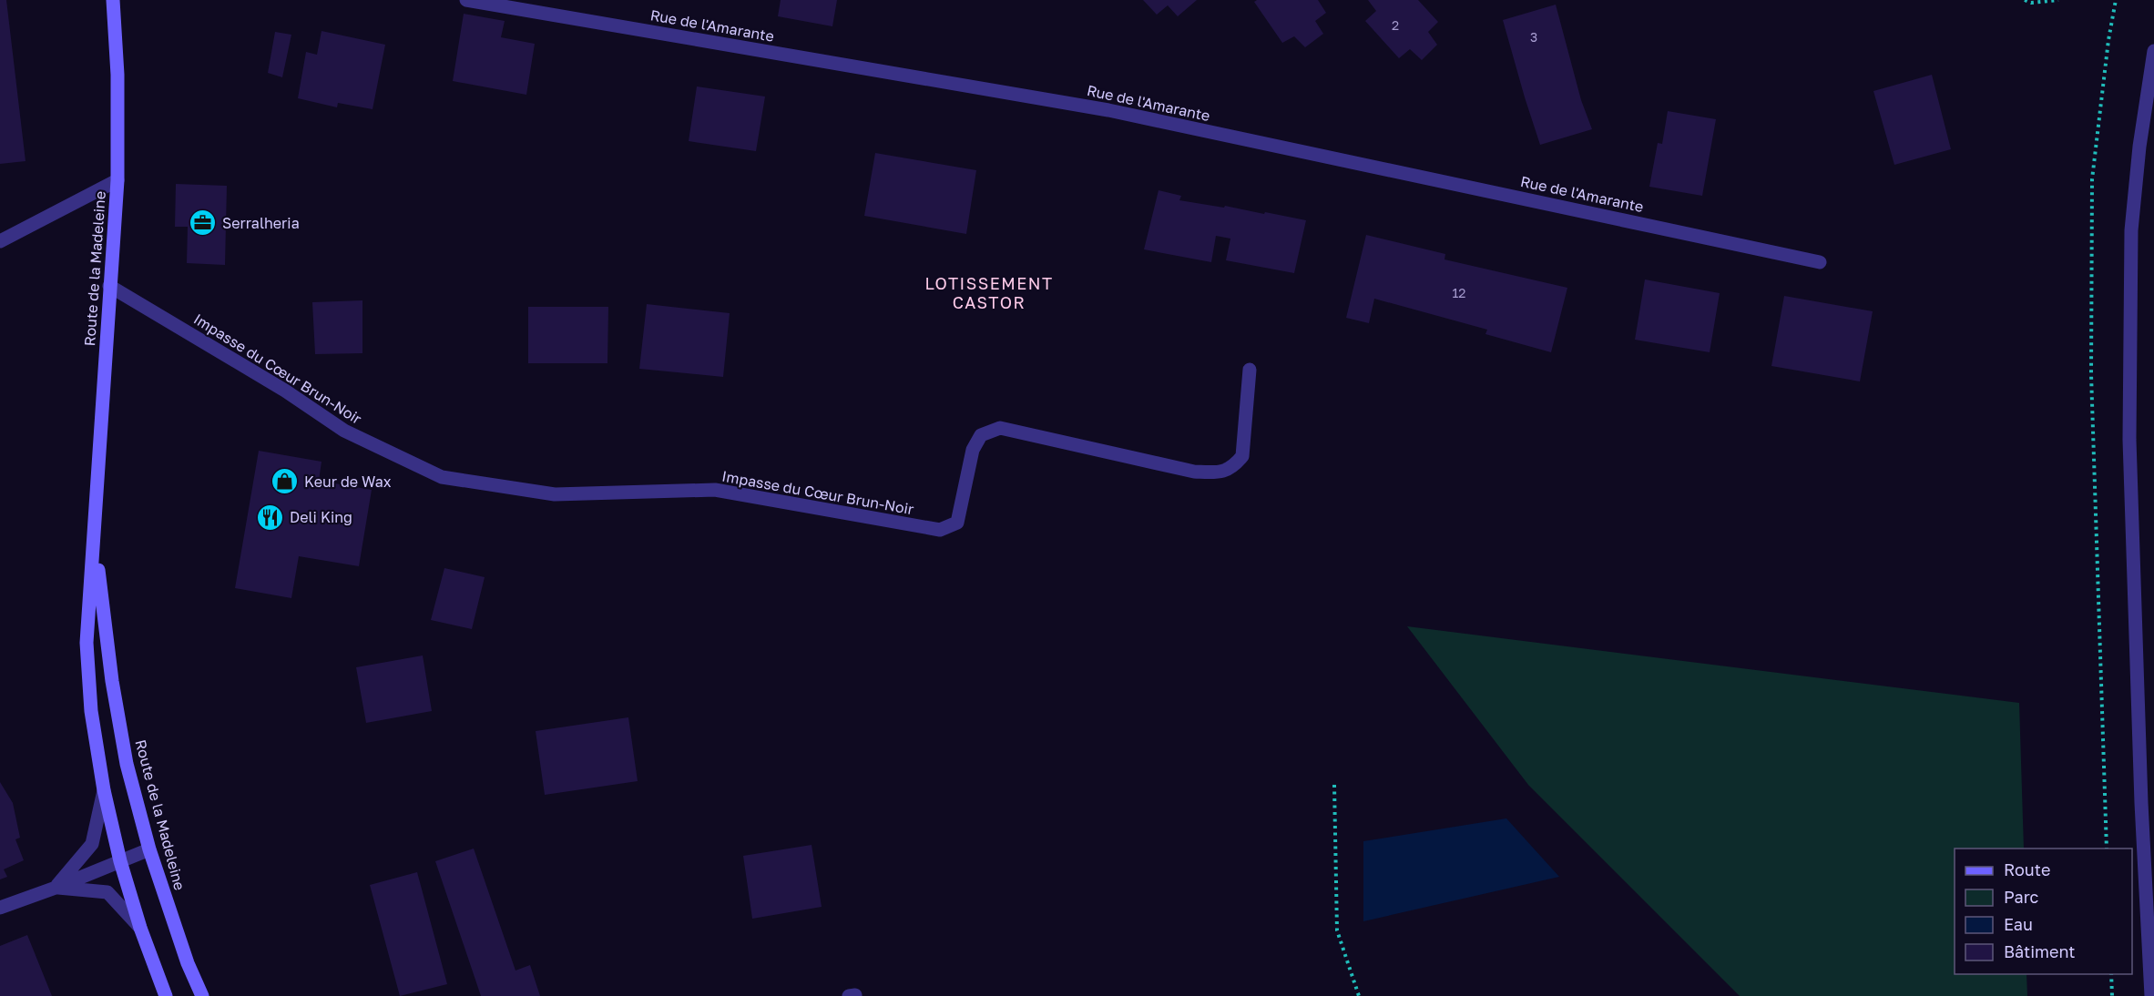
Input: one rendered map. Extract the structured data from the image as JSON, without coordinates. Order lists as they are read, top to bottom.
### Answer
{
  "streets": {
    "main road": ["Route de la Madeleine"],
    "street": ["Rue de l'Amarante", "Impasse du Cœur Brun-Noir"]
  },
  "crossings": [
    ["Route de la Madeleine", "Impasse du Cœur Brun-Noir"]
  ],
  "districts": ["LOTISSEMENT CASTOR"],
  "places": {
    "office": ["Serralheria"],
    "shop": ["Keur de Wax"],
    "restaurant": ["Deli King"]
  },
  "house_numbers": ["2", "3", "12"],
  "legend": [
    "Route",
    "Parc",
    "Eau",
    "Bâtiment"
  ]
}
